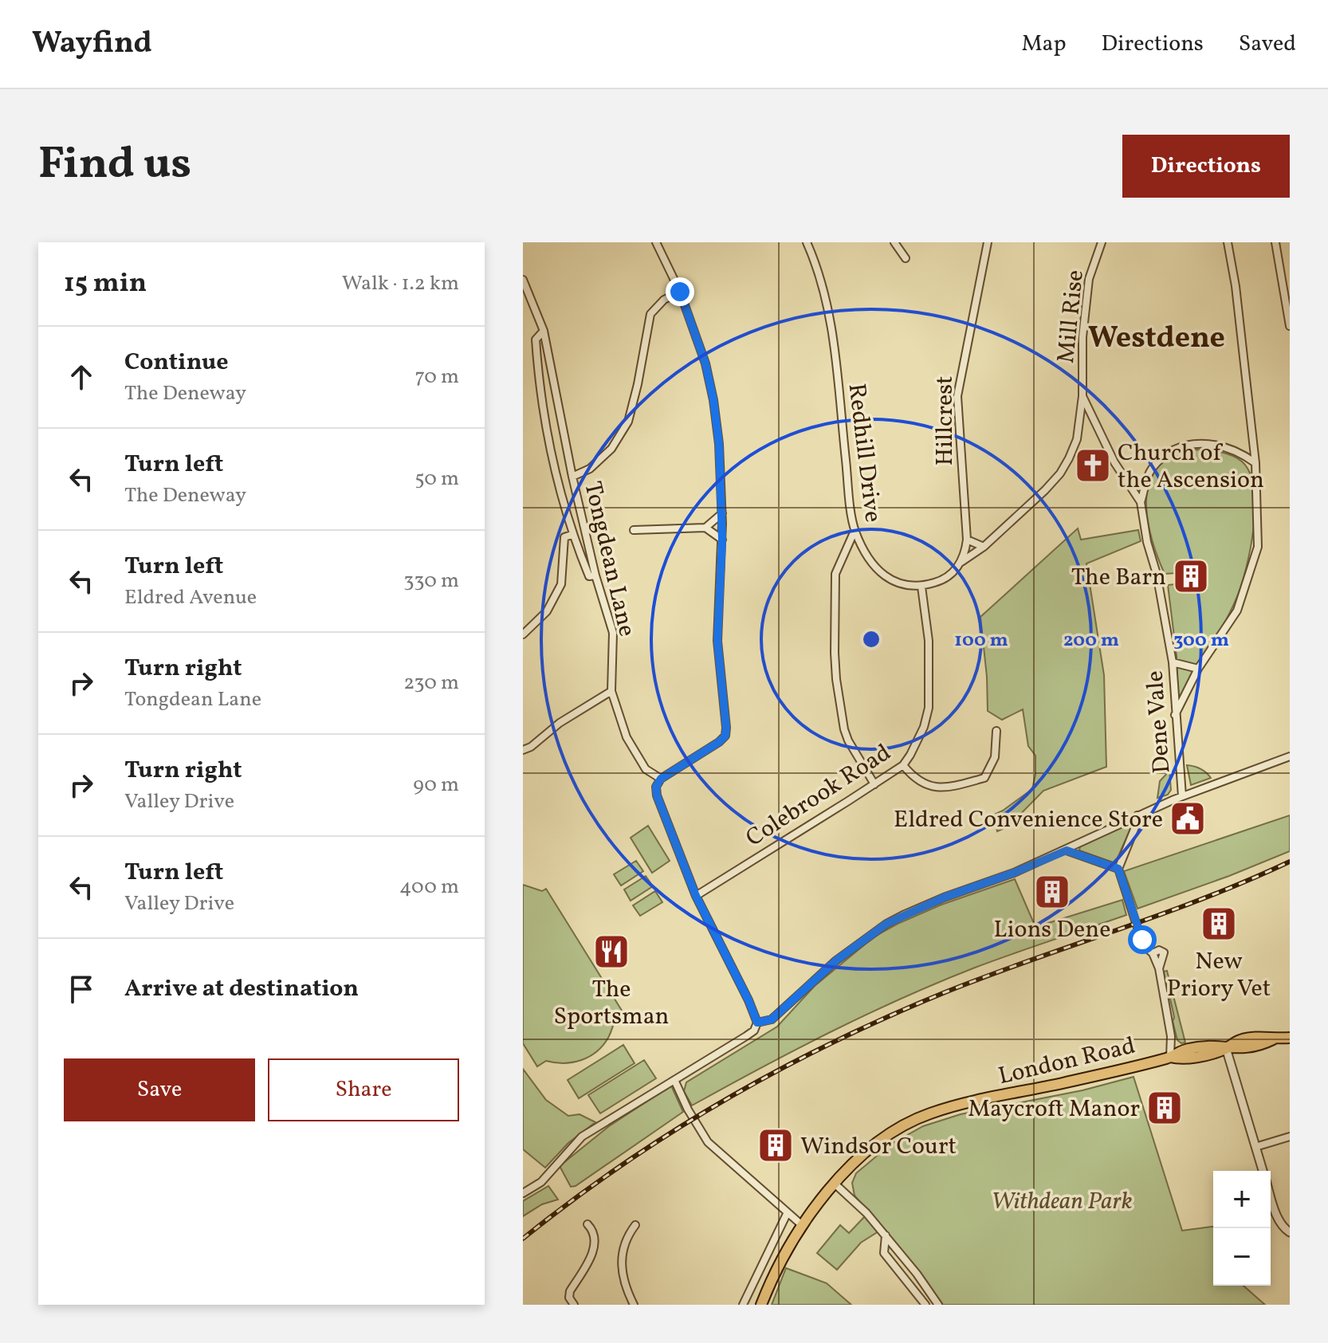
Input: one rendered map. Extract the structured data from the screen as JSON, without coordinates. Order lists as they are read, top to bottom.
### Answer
{
  "streets": {
    "highway": ["London Road"],
    "street": [
      "Mill Rise",
      "Hillcrest",
      "Redhill Drive",
      "Tongdean Lane",
      "Dene Vale",
      "Colebrook Road"
    ]
  },
  "crossings": [
    ["Mill Rise", "Hillcrest"],
    ["Mill Rise", "Dene Vale"],
    ["Redhill Drive", "Colebrook Road"]
  ],
  "districts": ["Westdene"],
  "parks": ["Withdean Park"],
  "places": {
    "church": ["Church of the Ascension"],
    "building": [
      "The Barn",
      "Lions Dene",
      "New Priory Vet",
      "Maycroft Manor",
      "Windsor Court"
    ],
    "public building": ["Eldred Convenience Store"],
    "restaurant": ["The Sportsman"]
  },
  "page": {
    "header": "Wayfind",
    "nav": ["Map", "Directions", "Saved"],
    "title": "Find us",
    "buttons": [
      "Directions",
      ["Save", "Share"]
    ],
    "heading": ["15 min", "Walk · 1.2 km"],
    "list": [
      ["Continue", "The Deneway", "70 m"],
      ["Turn left", "The Deneway", "50 m"],
      ["Turn left", "Eldred Avenue", "330 m"],
      ["Turn right", "Tongdean Lane", "230 m"],
      ["Turn right", "Valley Drive", "90 m"],
      ["Turn left", "Valley Drive", "400 m"],
      "Arrive at destination"
    ],
    "map_buttons": ["+", "−"]
  },
  "rings": ["100 m", "200 m", "300 m"]
}
